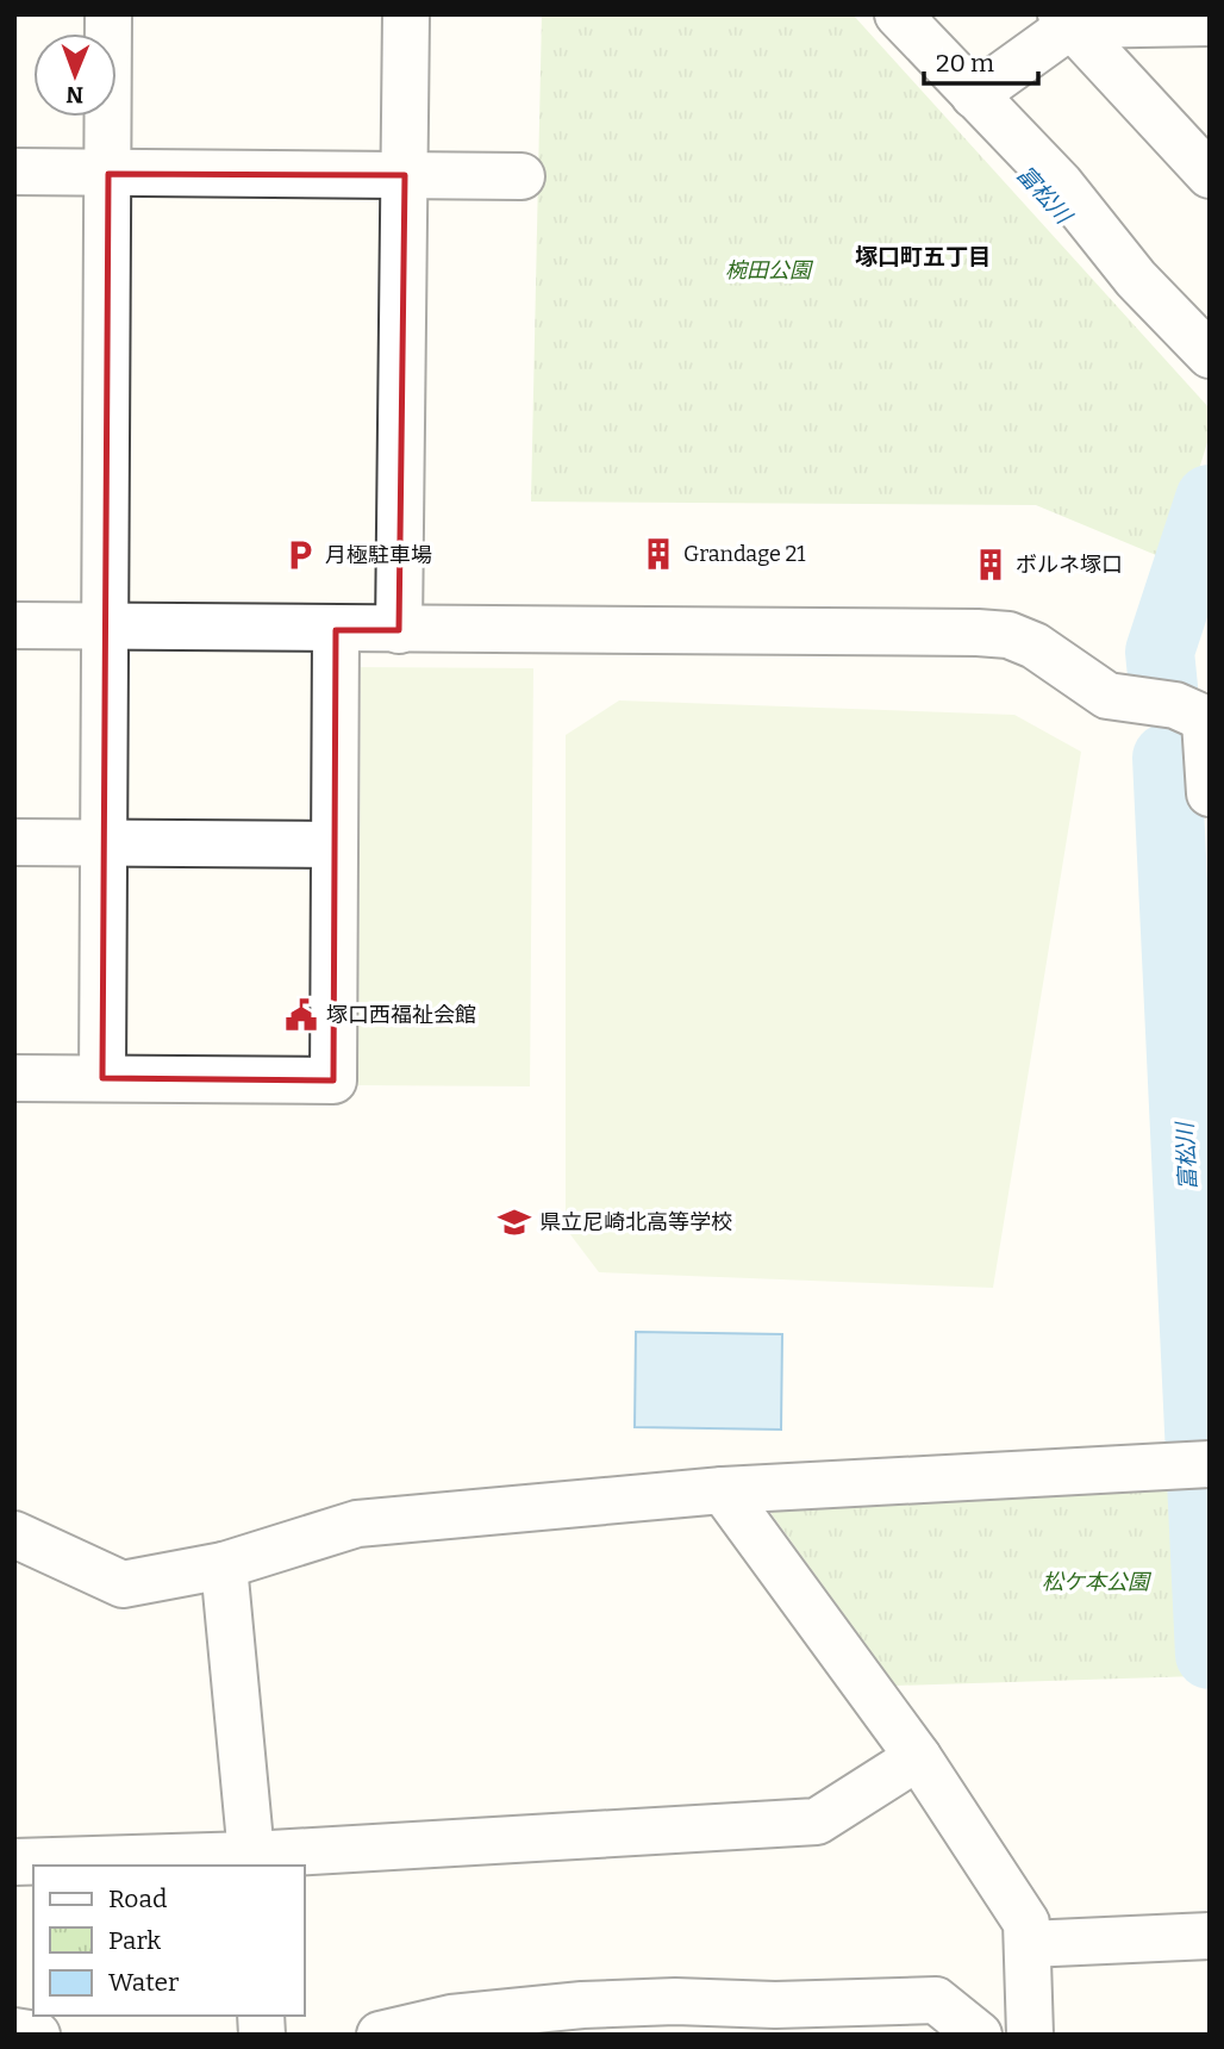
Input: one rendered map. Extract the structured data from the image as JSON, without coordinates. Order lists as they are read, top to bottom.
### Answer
{
  "districts": ["塚口町五丁目"],
  "water": ["富松川"],
  "parks": ["椀田公園", "松ケ本公園"],
  "places": {
    "building": ["Grandage 21", "ボルネ塚口"],
    "parking": ["月極駐車場"],
    "public building": ["塚口西福祉会館"],
    "school or university": ["県立尼崎北高等学校"]
  },
  "legend": ["Road", "Park", "Water"],
  "scale_bar": "20 m",
  "north": "bottom"
}
